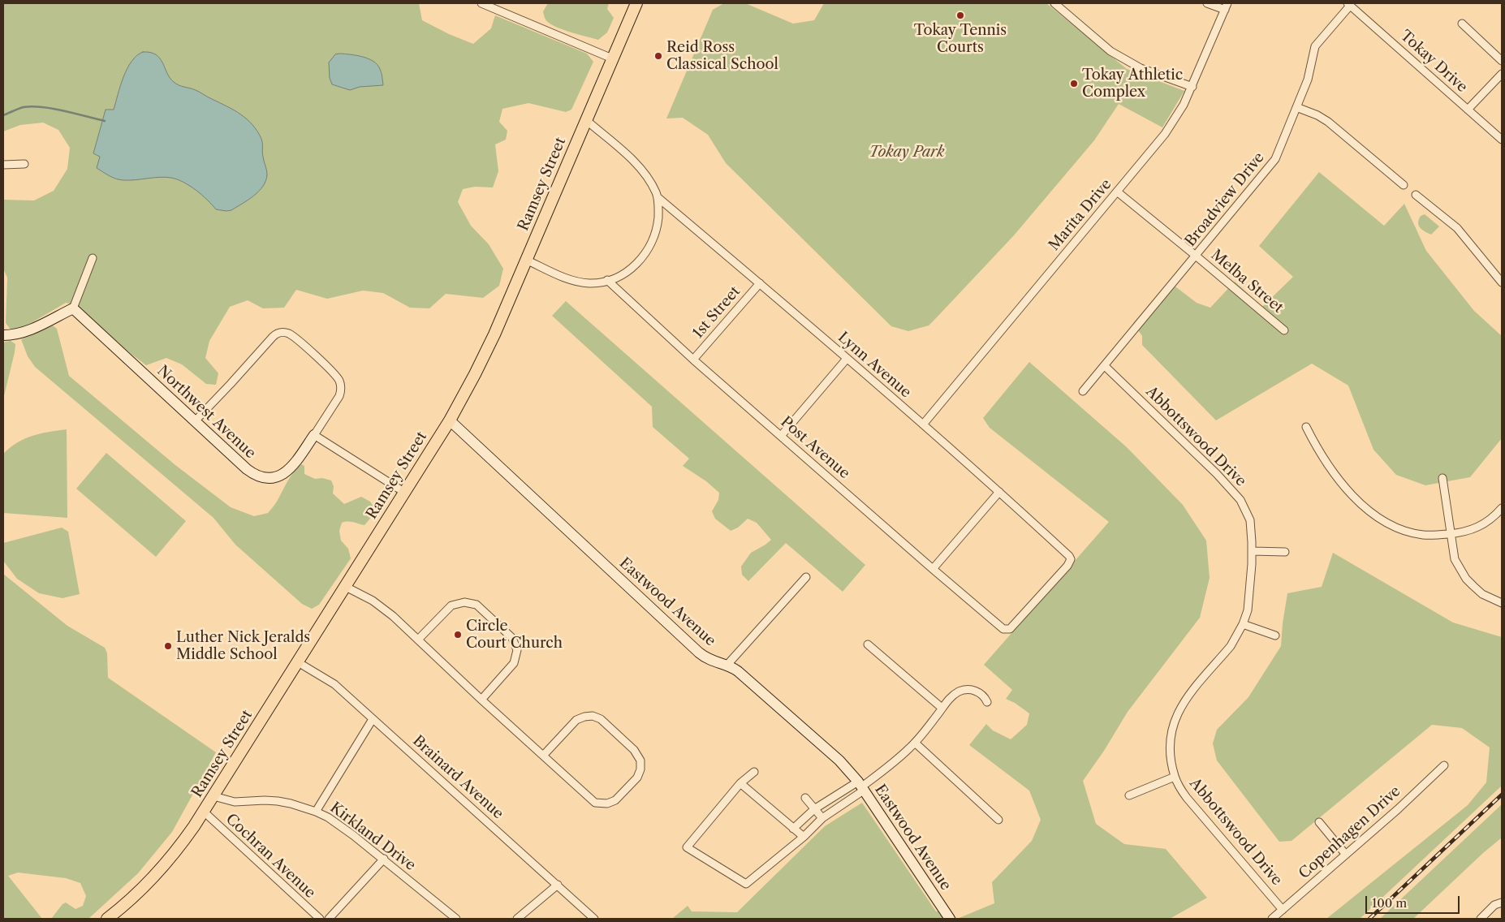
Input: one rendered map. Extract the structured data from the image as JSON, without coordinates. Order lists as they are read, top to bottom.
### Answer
{
  "streets": {
    "main road": ["Ramsey Street"],
    "street": [
      "Tokay Drive",
      "Broadview Drive",
      "Marita Drive",
      "Melba Street",
      "1st Street",
      "Lynn Avenue",
      "Northwest Avenue",
      "Abbottswood Drive",
      "Post Avenue",
      "Eastwood Avenue",
      "Brainard Avenue",
      "Copenhagen Drive",
      "Kirkland Drive",
      "Cochran Avenue"
    ]
  },
  "crossings": [
    ["Tokay Drive", "Broadview Drive"],
    ["Ramsey Street", "Eastwood Avenue"],
    ["Ramsey Street", "Brainard Avenue"],
    ["Ramsey Street", "Kirkland Drive"],
    ["Ramsey Street", "Cochran Avenue"],
    ["Broadview Drive", "Melba Street"],
    ["Broadview Drive", "Abbottswood Drive"],
    ["Marita Drive", "Melba Street"],
    ["Marita Drive", "Lynn Avenue"],
    ["1st Street", "Lynn Avenue"],
    ["1st Street", "Post Avenue"],
    ["Lynn Avenue", "Post Avenue"],
    ["Abbottswood Drive", "Copenhagen Drive"]
  ],
  "parks": ["Tokay Park"],
  "places": [
    "Tokay Tennis Courts",
    "Reid Ross Classical School",
    "Tokay Athletic Complex",
    "Circle Court Church",
    "Luther Nick Jeralds Middle School"
  ],
  "scale_bar": "100 m"
}
